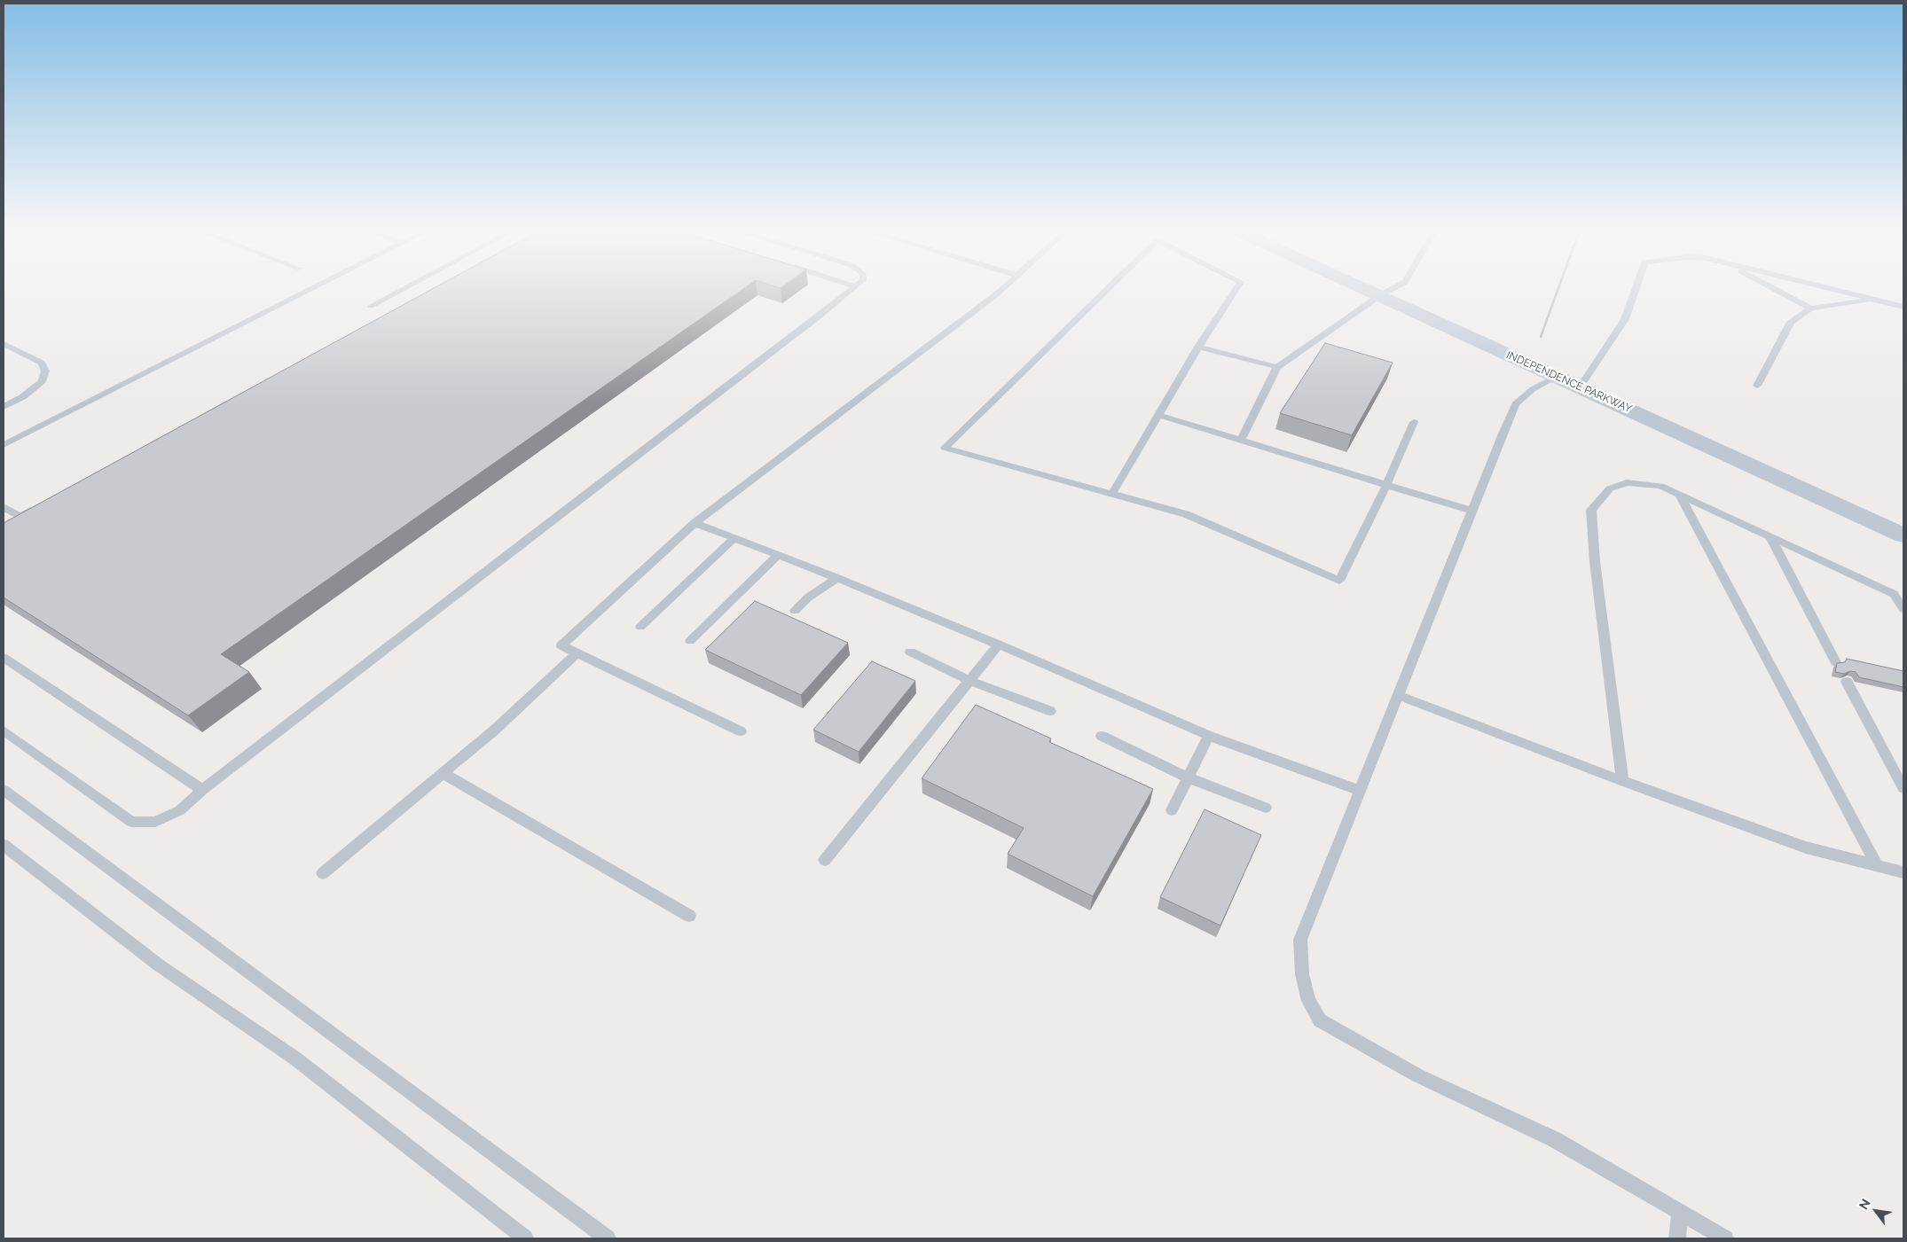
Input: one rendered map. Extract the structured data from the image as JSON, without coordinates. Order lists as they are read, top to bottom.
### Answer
{
  "streets": {
    "main road": ["INDEPENDENCE PARKWAY"]
  },
  "north": "top left"
}
